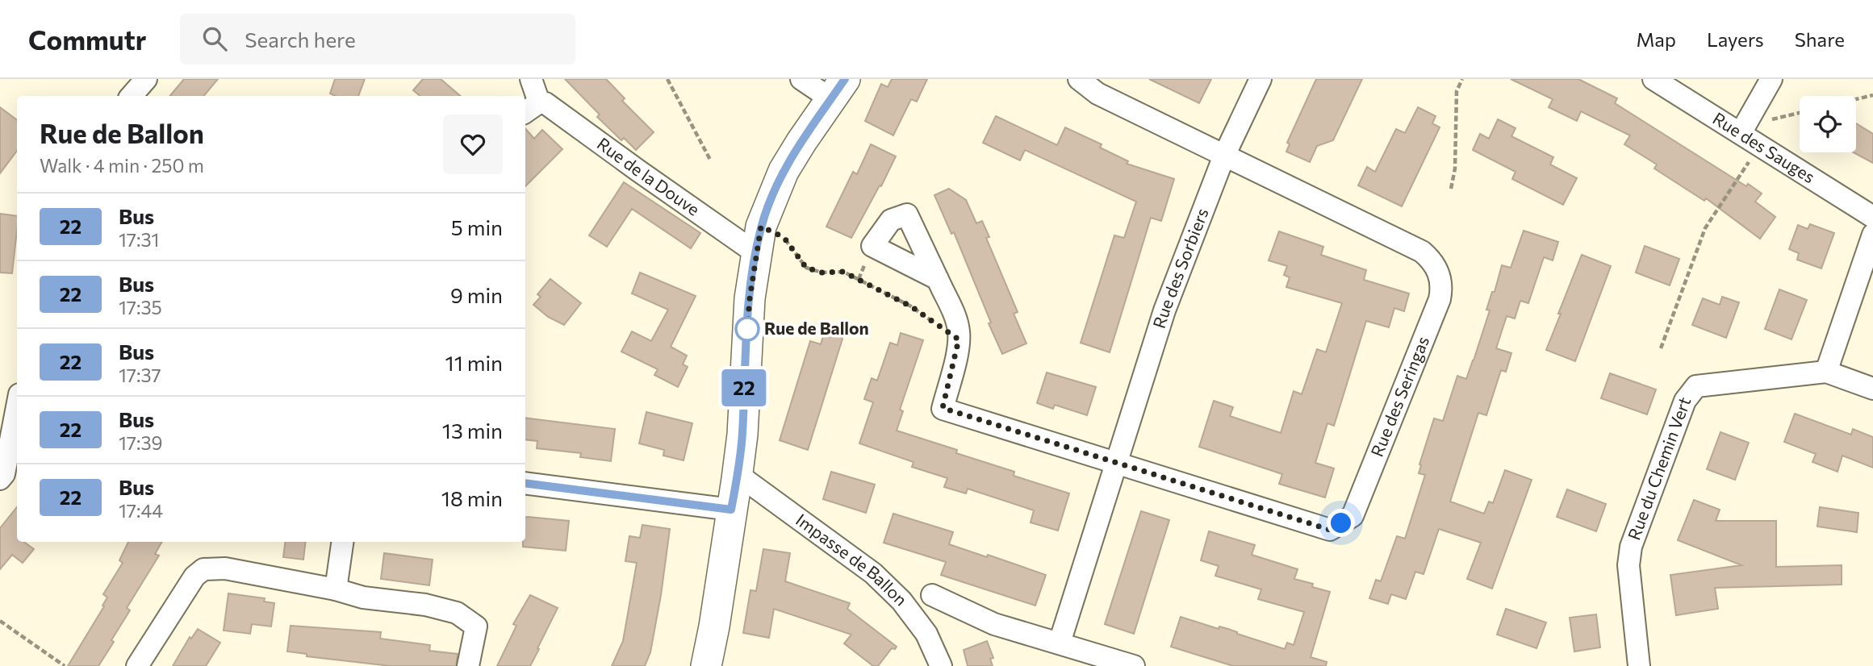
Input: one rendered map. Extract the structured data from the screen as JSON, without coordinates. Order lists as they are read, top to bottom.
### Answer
{
  "streets": {
    "street": [
      "Rue des Sauges",
      "Rue de la Douve",
      "Rue des Sorbiers",
      "Rue des Seringas",
      "Rue du Chemin Vert",
      "Impasse de Ballon"
    ]
  },
  "crossings": [
    ["Rue des Sorbiers", "Rue des Seringas"]
  ],
  "places": ["Rue de Ballon"],
  "lines": ["bus line 22"],
  "page": {
    "header": "Commutr",
    "search": "Search here",
    "nav": ["Map", "Layers", "Share"],
    "on_map": "22",
    "heading": ["Rue de Ballon", "Walk · 4 min · 250 m"],
    "list": [
      {
        "mark": "22",
        "name": "Bus",
        "note": "17:31",
        "value": "5 min"
      },
      {
        "mark": "22",
        "name": "Bus",
        "note": "17:35",
        "value": "9 min"
      },
      {
        "mark": "22",
        "name": "Bus",
        "note": "17:37",
        "value": "11 min"
      },
      {
        "mark": "22",
        "name": "Bus",
        "note": "17:39",
        "value": "13 min"
      },
      {
        "mark": "22",
        "name": "Bus",
        "note": "17:44",
        "value": "18 min"
      }
    ]
  }
}
